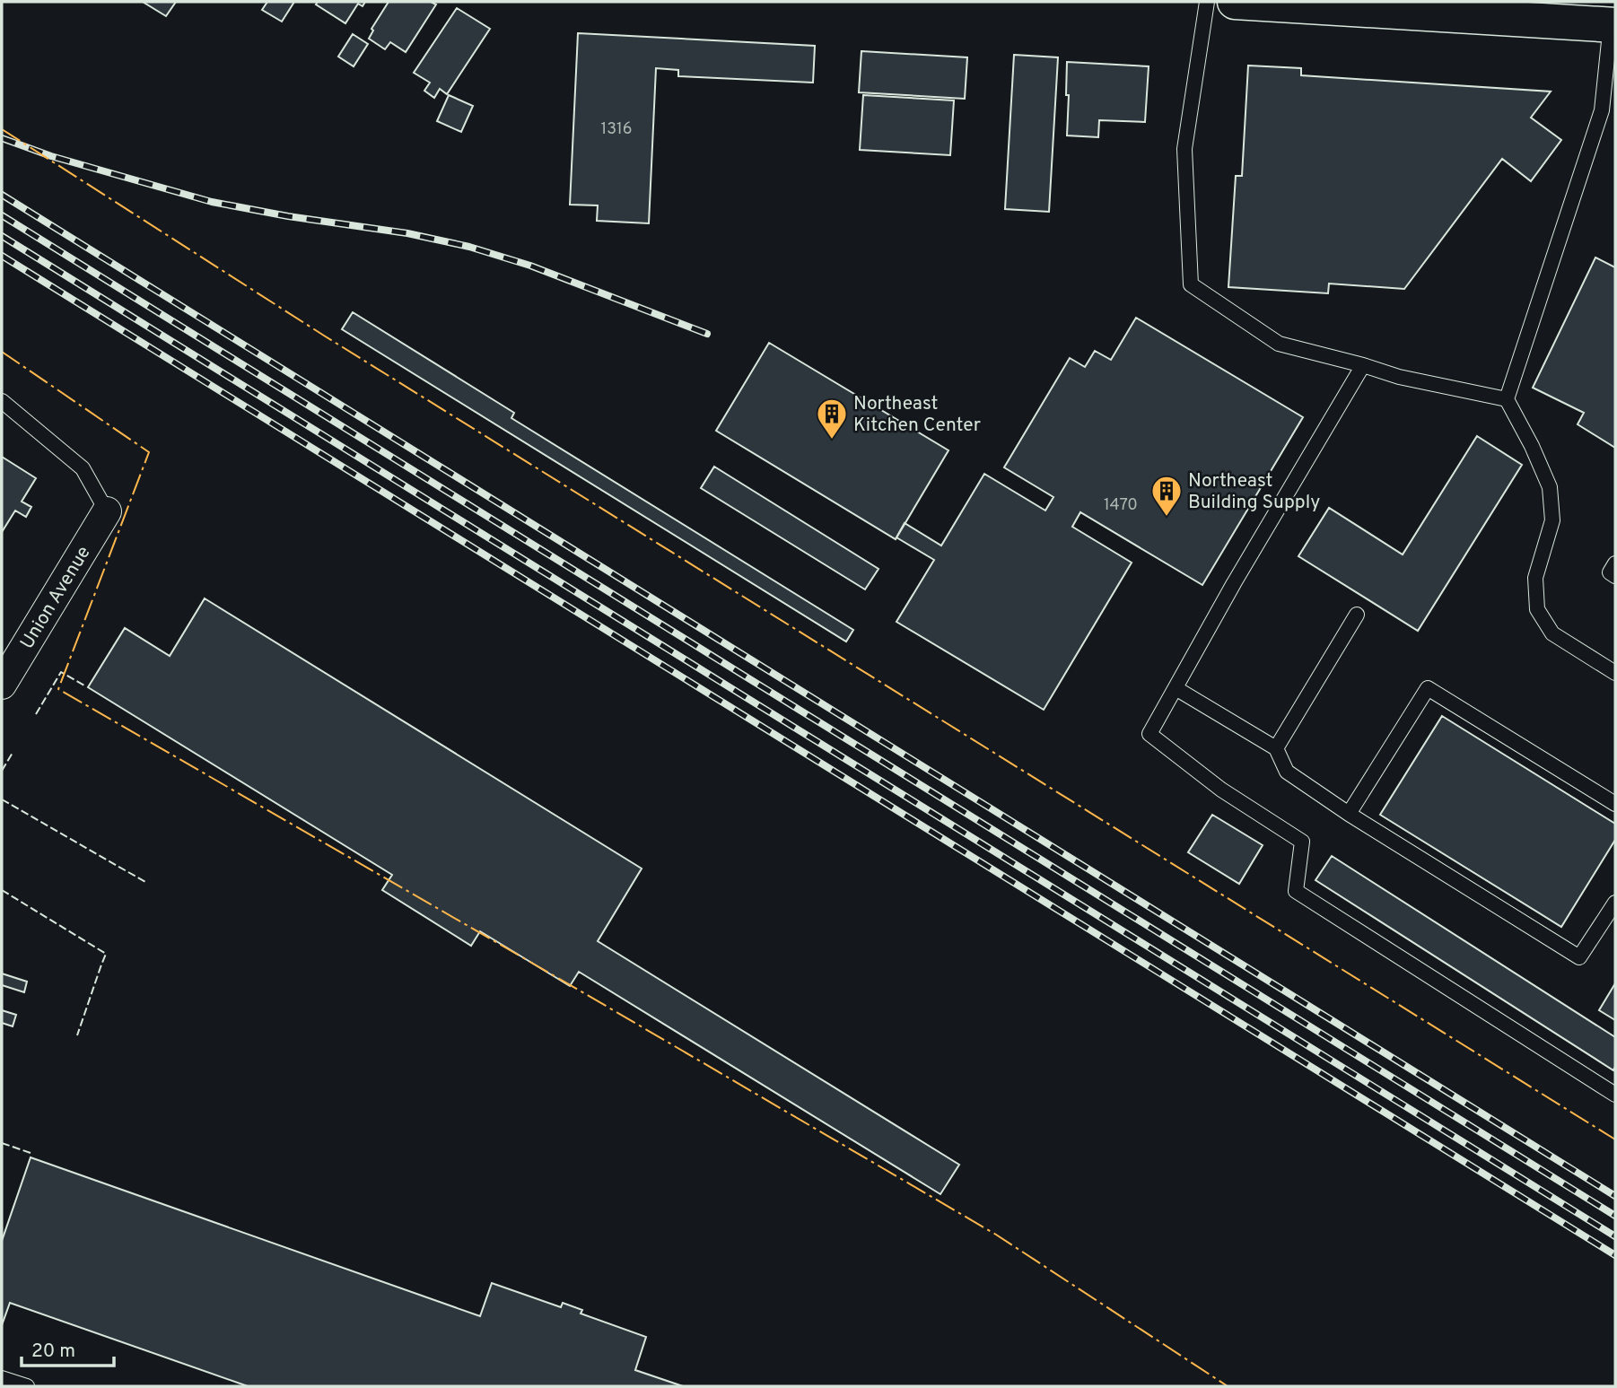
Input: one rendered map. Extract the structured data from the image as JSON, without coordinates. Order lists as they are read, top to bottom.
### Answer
{
  "streets": {
    "street": ["Union Avenue"]
  },
  "places": {
    "building": ["Northeast Kitchen Center", "Northeast Building Supply"]
  },
  "house_numbers": ["1316", "1470"],
  "scale_bar": "20 m"
}
